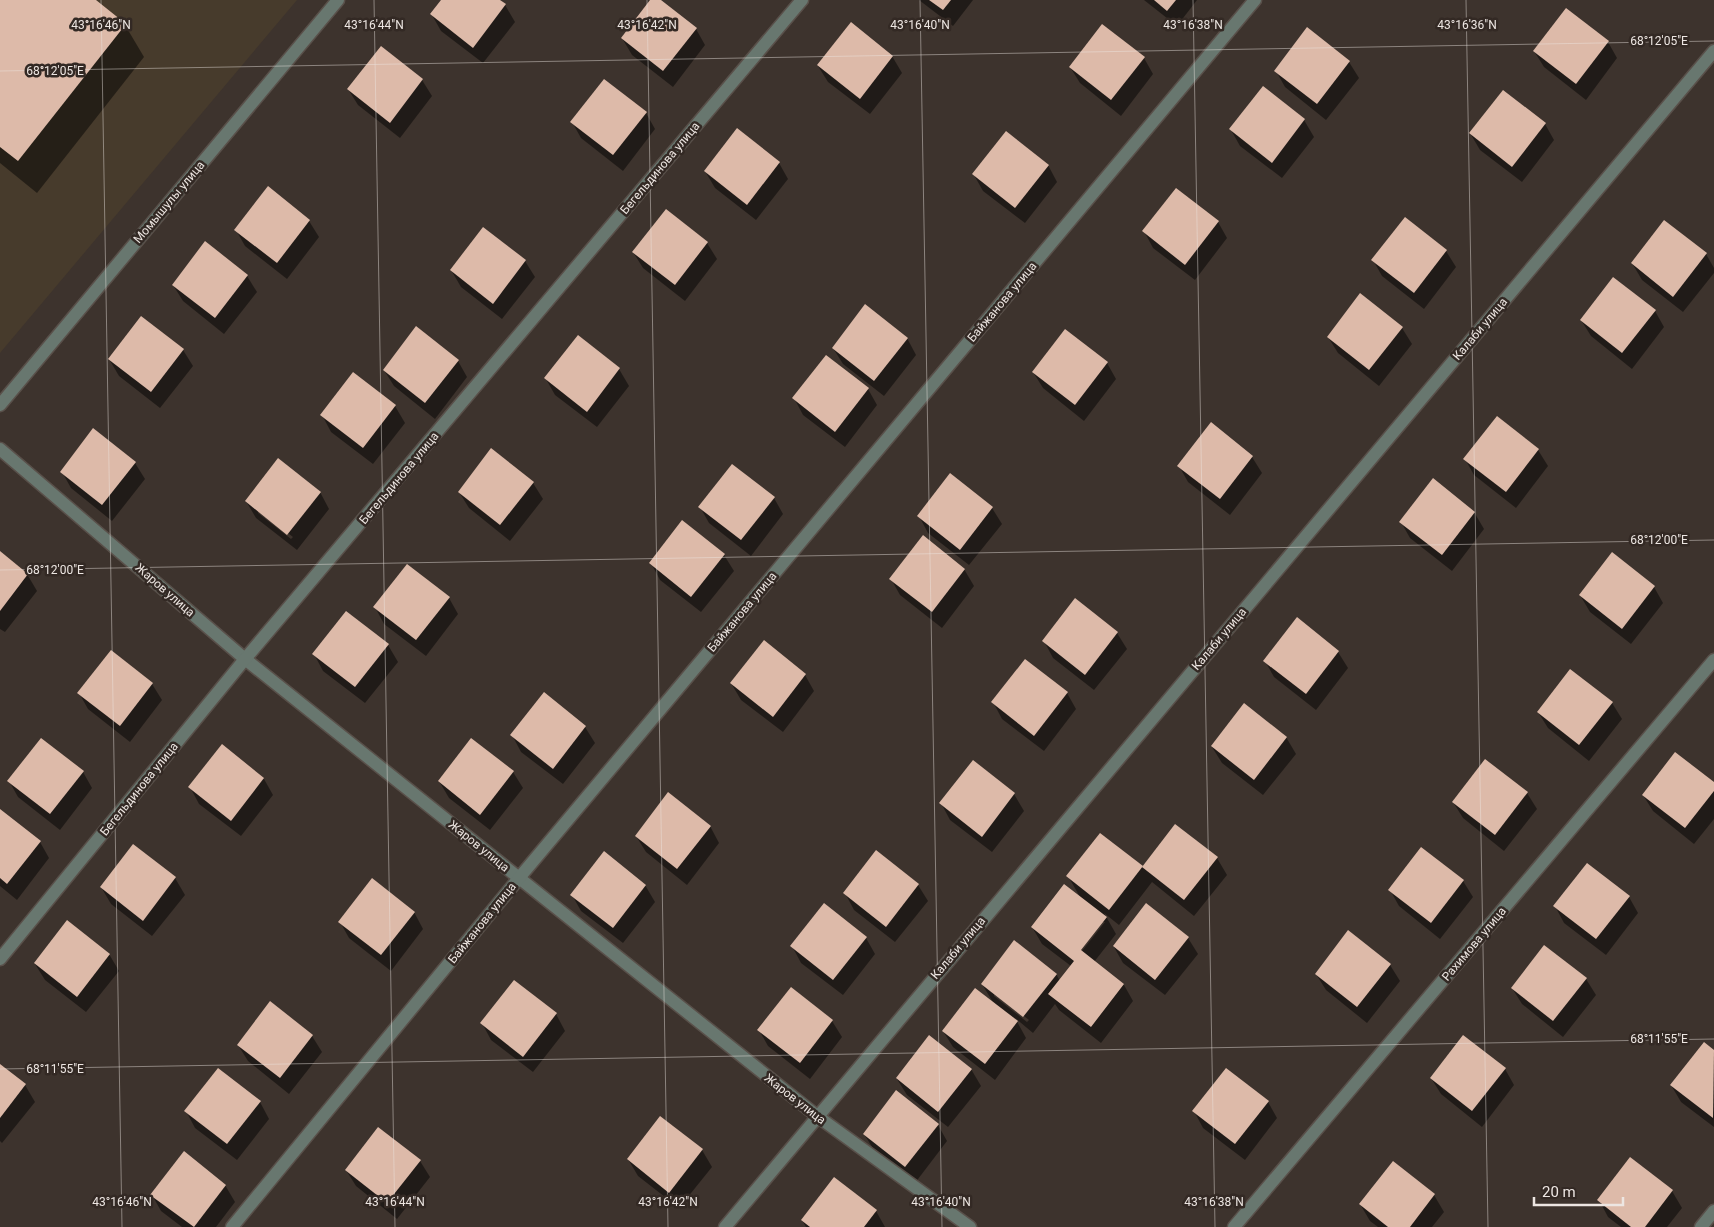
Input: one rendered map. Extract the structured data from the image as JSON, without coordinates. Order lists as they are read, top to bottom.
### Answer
{
  "streets": {
    "street": [
      "Бегельдинова улица",
      "Момышулы улица",
      "Байжанова улица",
      "Калаби улица",
      "Жаров улица",
      "Рахимова улица"
    ]
  },
  "crossings": [
    ["Бегельдинова улица", "Жаров улица"],
    ["Байжанова улица", "Жаров улица"],
    ["Калаби улица", "Жаров улица"]
  ],
  "scale_bar": "20 m",
  "coordinates": [
    "43°16'46\"N",
    "43°16'44\"N",
    "43°16'42\"N",
    "43°16'40\"N",
    "43°16'38\"N",
    "43°16'36\"N",
    "68°12'05\"E",
    "68°12'00\"E",
    "68°11'55\"E"
  ]
}
